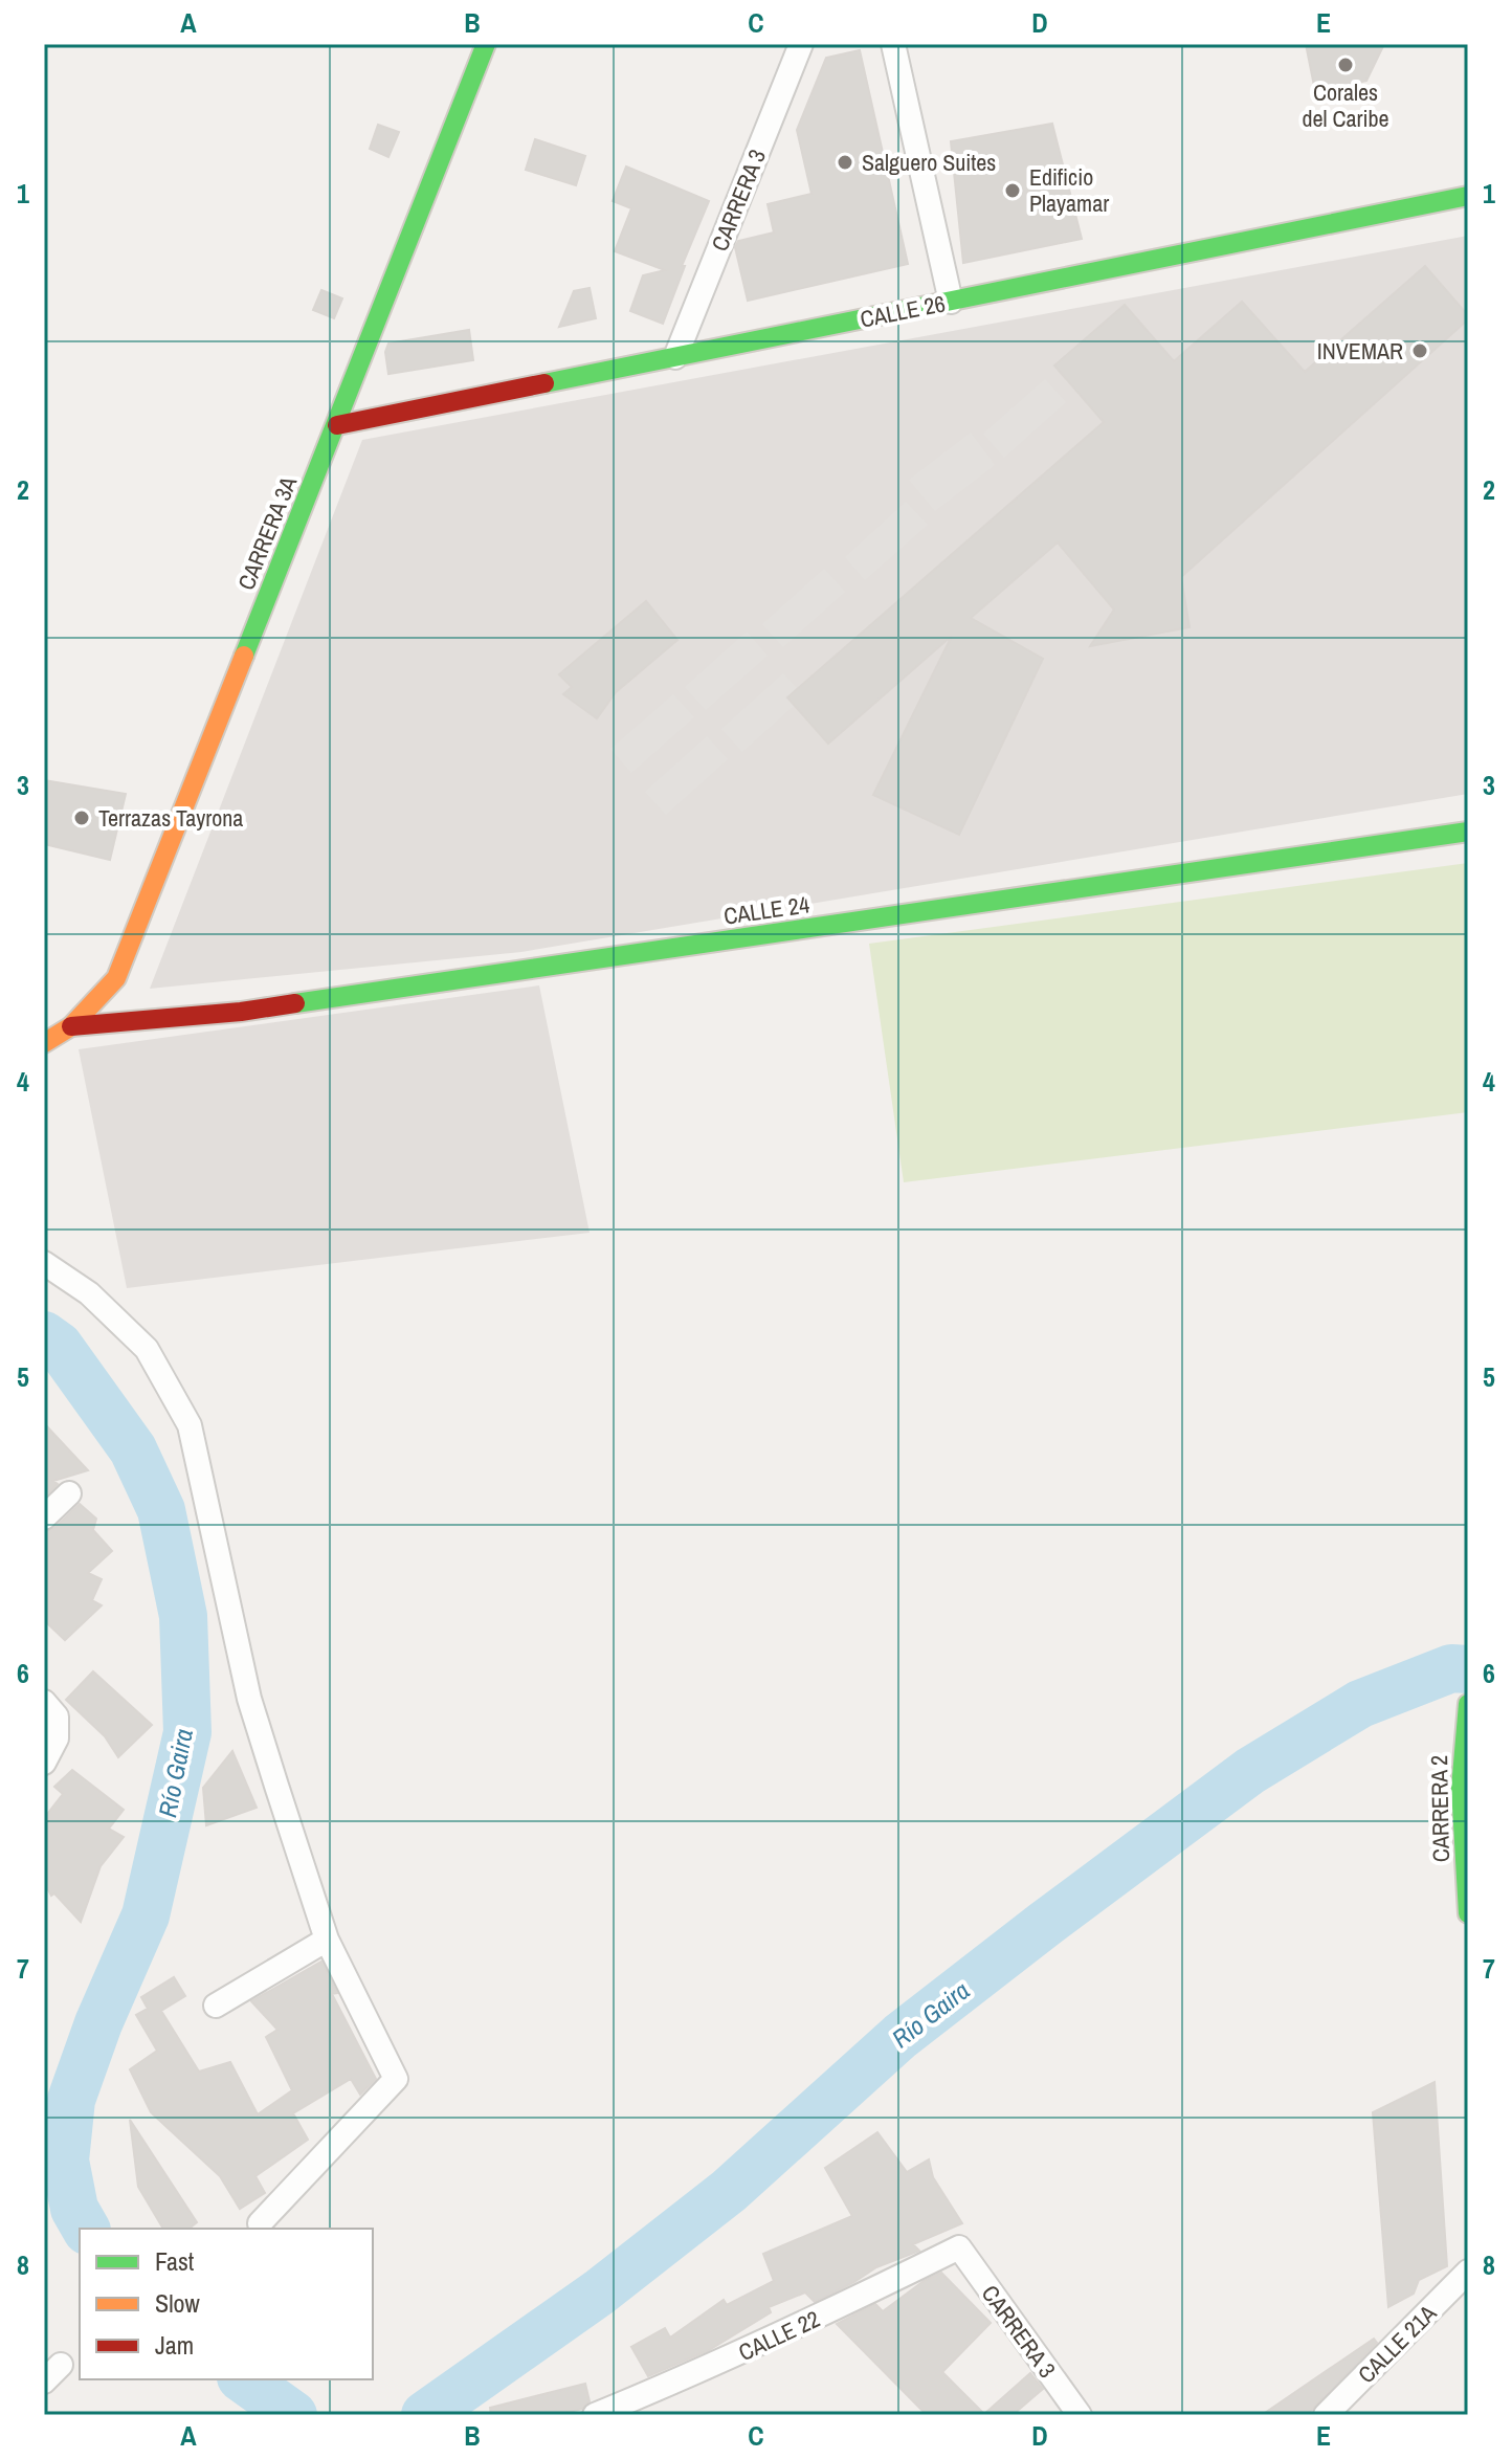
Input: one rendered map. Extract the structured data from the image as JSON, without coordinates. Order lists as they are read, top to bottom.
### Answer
{
  "streets": {
    "street": [
      "CARRERA 3",
      "CALLE 26",
      "CARRERA 3A",
      "CALLE 24",
      "CARRERA 2",
      "CALLE 22",
      "CALLE 21A"
    ]
  },
  "crossings": [
    ["CARRERA 3", "CALLE 26"],
    ["CARRERA 3", "CALLE 22"],
    ["CALLE 26", "CARRERA 3A"],
    ["CARRERA 3A", "CALLE 24"]
  ],
  "water": ["Río Gaira"],
  "places": [
    "Corales del Caribe",
    "Salguero Suites",
    "Edificio Playamar",
    "INVEMAR",
    "Terrazas Tayrona"
  ],
  "legend": ["Fast", "Slow", "Jam"],
  "grid": {
    "columns": [
      "A",
      "B",
      "C",
      "D",
      "E"
    ],
    "rows": [
      "1",
      "2",
      "3",
      "4",
      "5",
      "6",
      "7",
      "8"
    ]
  }
}
